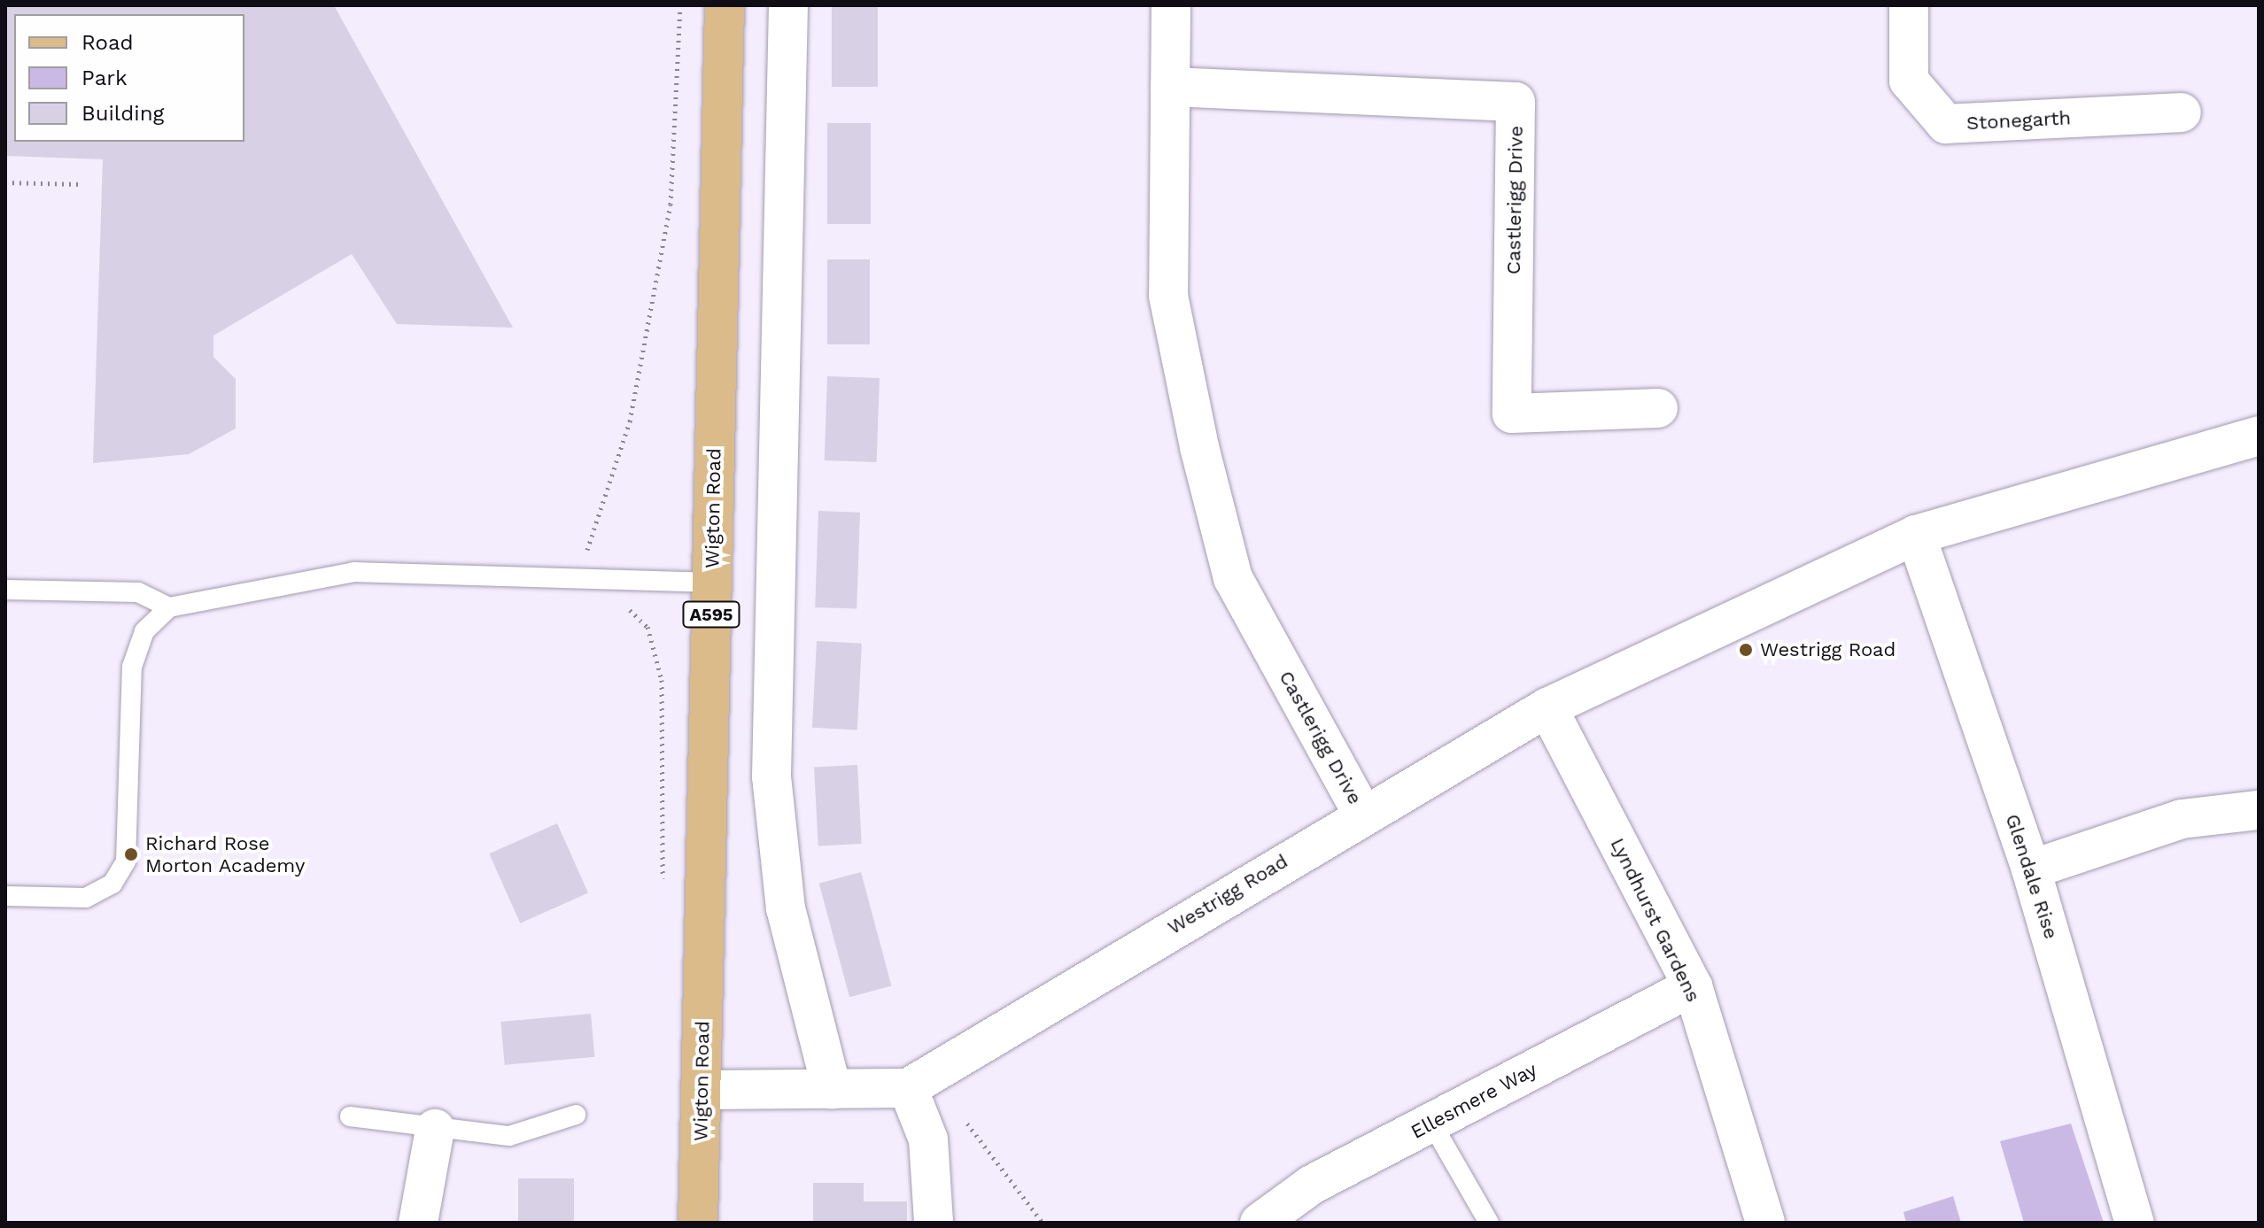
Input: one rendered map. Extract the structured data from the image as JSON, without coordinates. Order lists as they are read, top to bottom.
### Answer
{
  "streets": {
    "main road": ["Wigton Road", "A595"],
    "street": [
      "Stonegarth",
      "Castlerigg Drive",
      "Glendale Rise",
      "Westrigg Road",
      "Lyndhurst Gardens",
      "Ellesmere Way"
    ]
  },
  "crossings": [
    ["Castlerigg Drive", "Westrigg Road"],
    ["Glendale Rise", "Westrigg Road"],
    ["Westrigg Road", "Lyndhurst Gardens"],
    ["Lyndhurst Gardens", "Ellesmere Way"]
  ],
  "places": ["Westrigg Road", "Richard Rose Morton Academy"],
  "legend": ["Road", "Park", "Building"]
}
